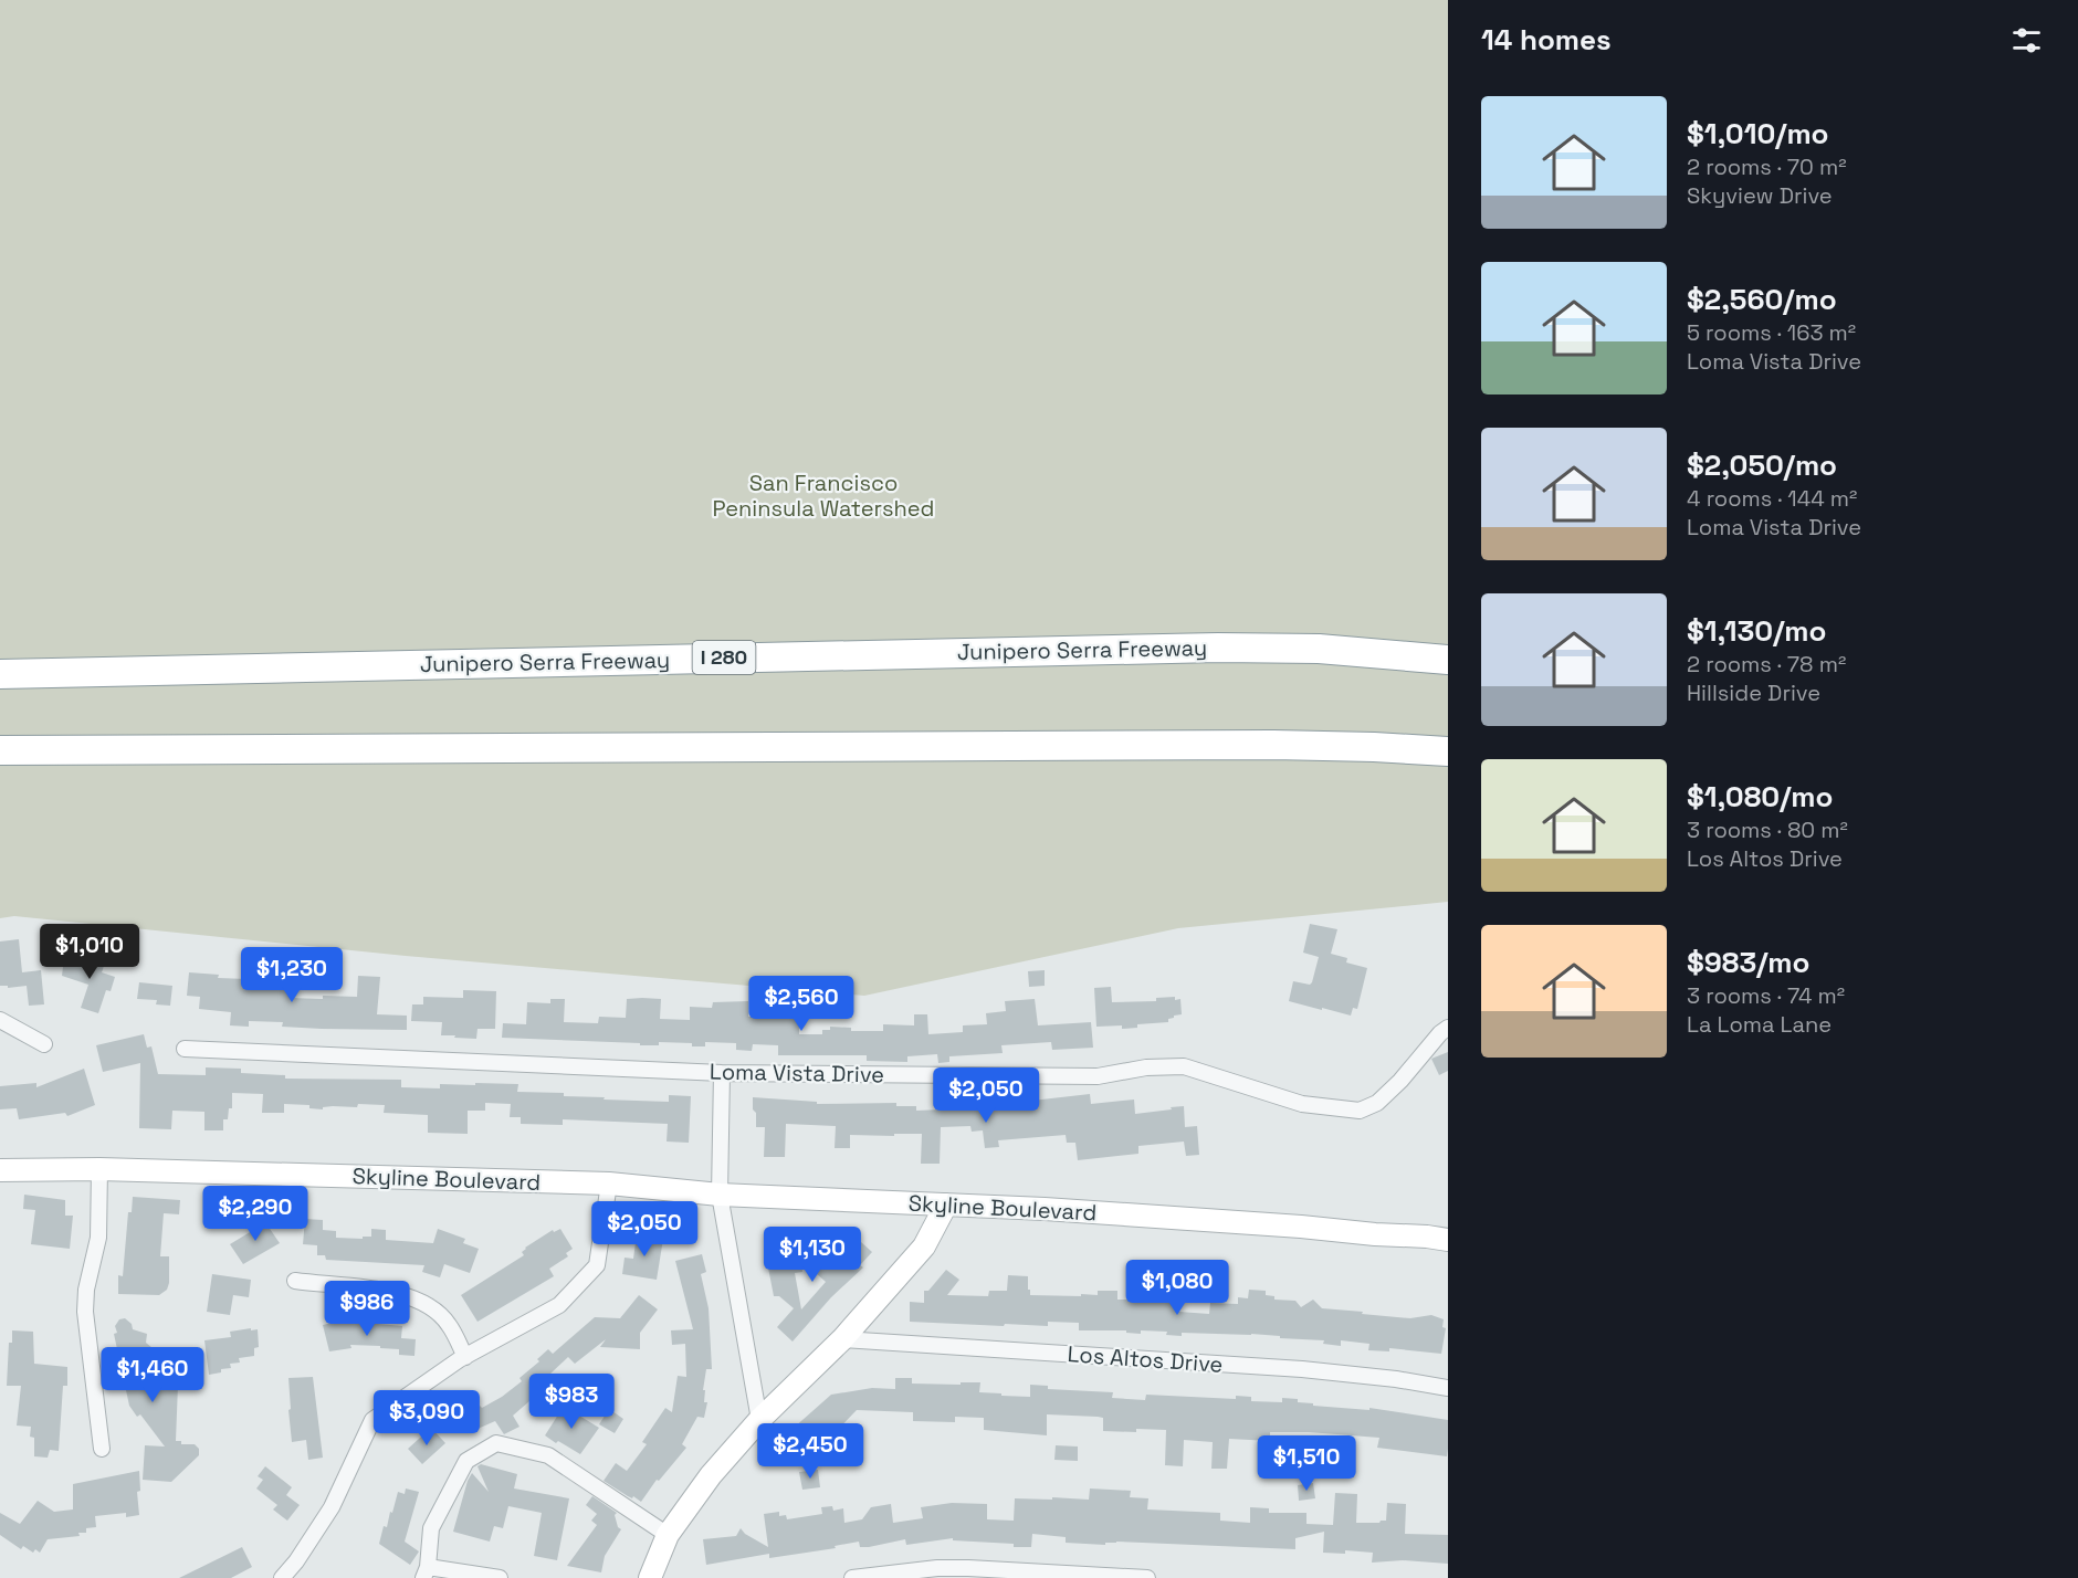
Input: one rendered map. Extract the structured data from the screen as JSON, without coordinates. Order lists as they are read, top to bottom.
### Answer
{
  "streets": {
    "highway": ["Junipero Serra Freeway", "I 280"],
    "main road": ["Skyline Boulevard"],
    "street": ["Loma Vista Drive", "Los Altos Drive"]
  },
  "parks": ["San Francisco Peninsula Watershed"],
  "page": {
    "heading": "14 homes",
    "list": [
      {
        "name": "$1,010/mo",
        "note": "2 rooms · 70 m² · Skyview Drive"
      },
      {
        "name": "$2,560/mo",
        "note": "5 rooms · 163 m² · Loma Vista Drive"
      },
      {
        "name": "$2,050/mo",
        "note": "4 rooms · 144 m² · Loma Vista Drive"
      },
      {
        "name": "$1,130/mo",
        "note": "2 rooms · 78 m² · Hillside Drive"
      },
      {
        "name": "$1,080/mo",
        "note": "3 rooms · 80 m² · Los Altos Drive"
      },
      {
        "name": "$983/mo",
        "note": "3 rooms · 74 m² · La Loma Lane"
      }
    ],
    "price": [
      "$1,010",
      "$1,230",
      "$2,560",
      "$2,050",
      "$2,290",
      "$2,050",
      "$1,130",
      "$1,080",
      "$986",
      "$1,460",
      "$983",
      "$3,090",
      "$2,450",
      "$1,510"
    ]
  }
}
